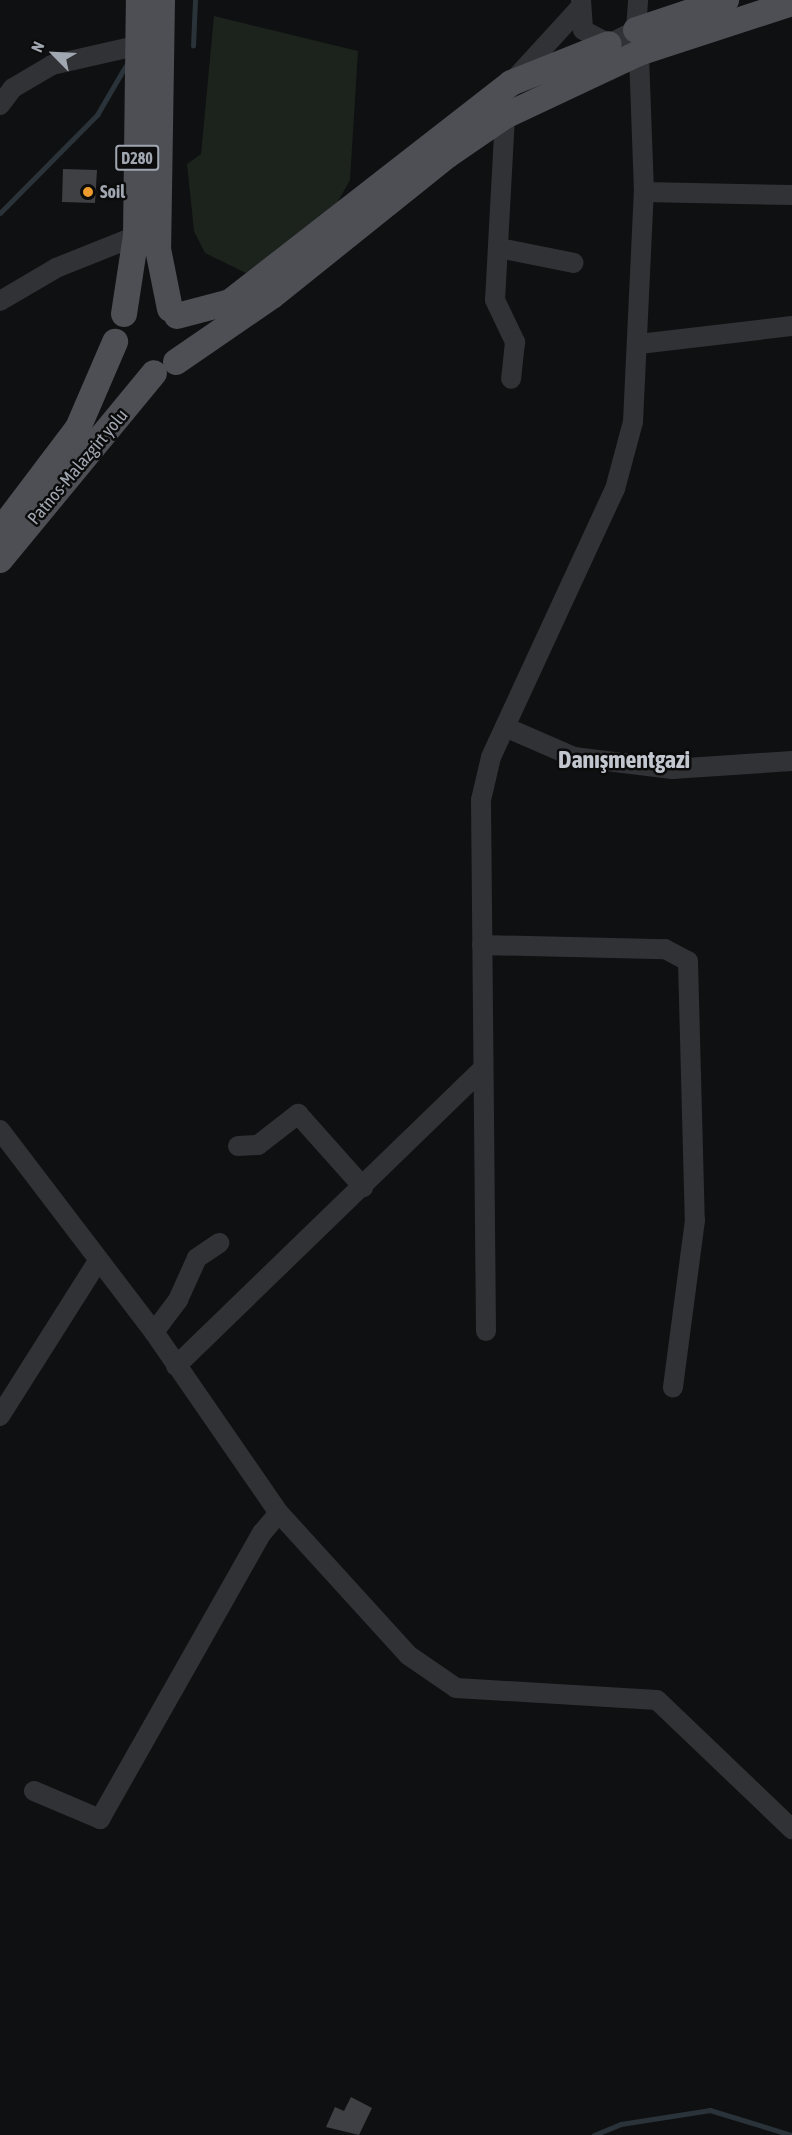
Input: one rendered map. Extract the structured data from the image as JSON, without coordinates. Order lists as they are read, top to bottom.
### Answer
{
  "streets": {
    "main road": ["D280", "Patnos-Malazgirt yolu"]
  },
  "crossings": [
    ["D280", "Patnos-Malazgirt yolu"]
  ],
  "districts": ["Danışmentgazi"],
  "places": ["Soil"],
  "north": "top left"
}
